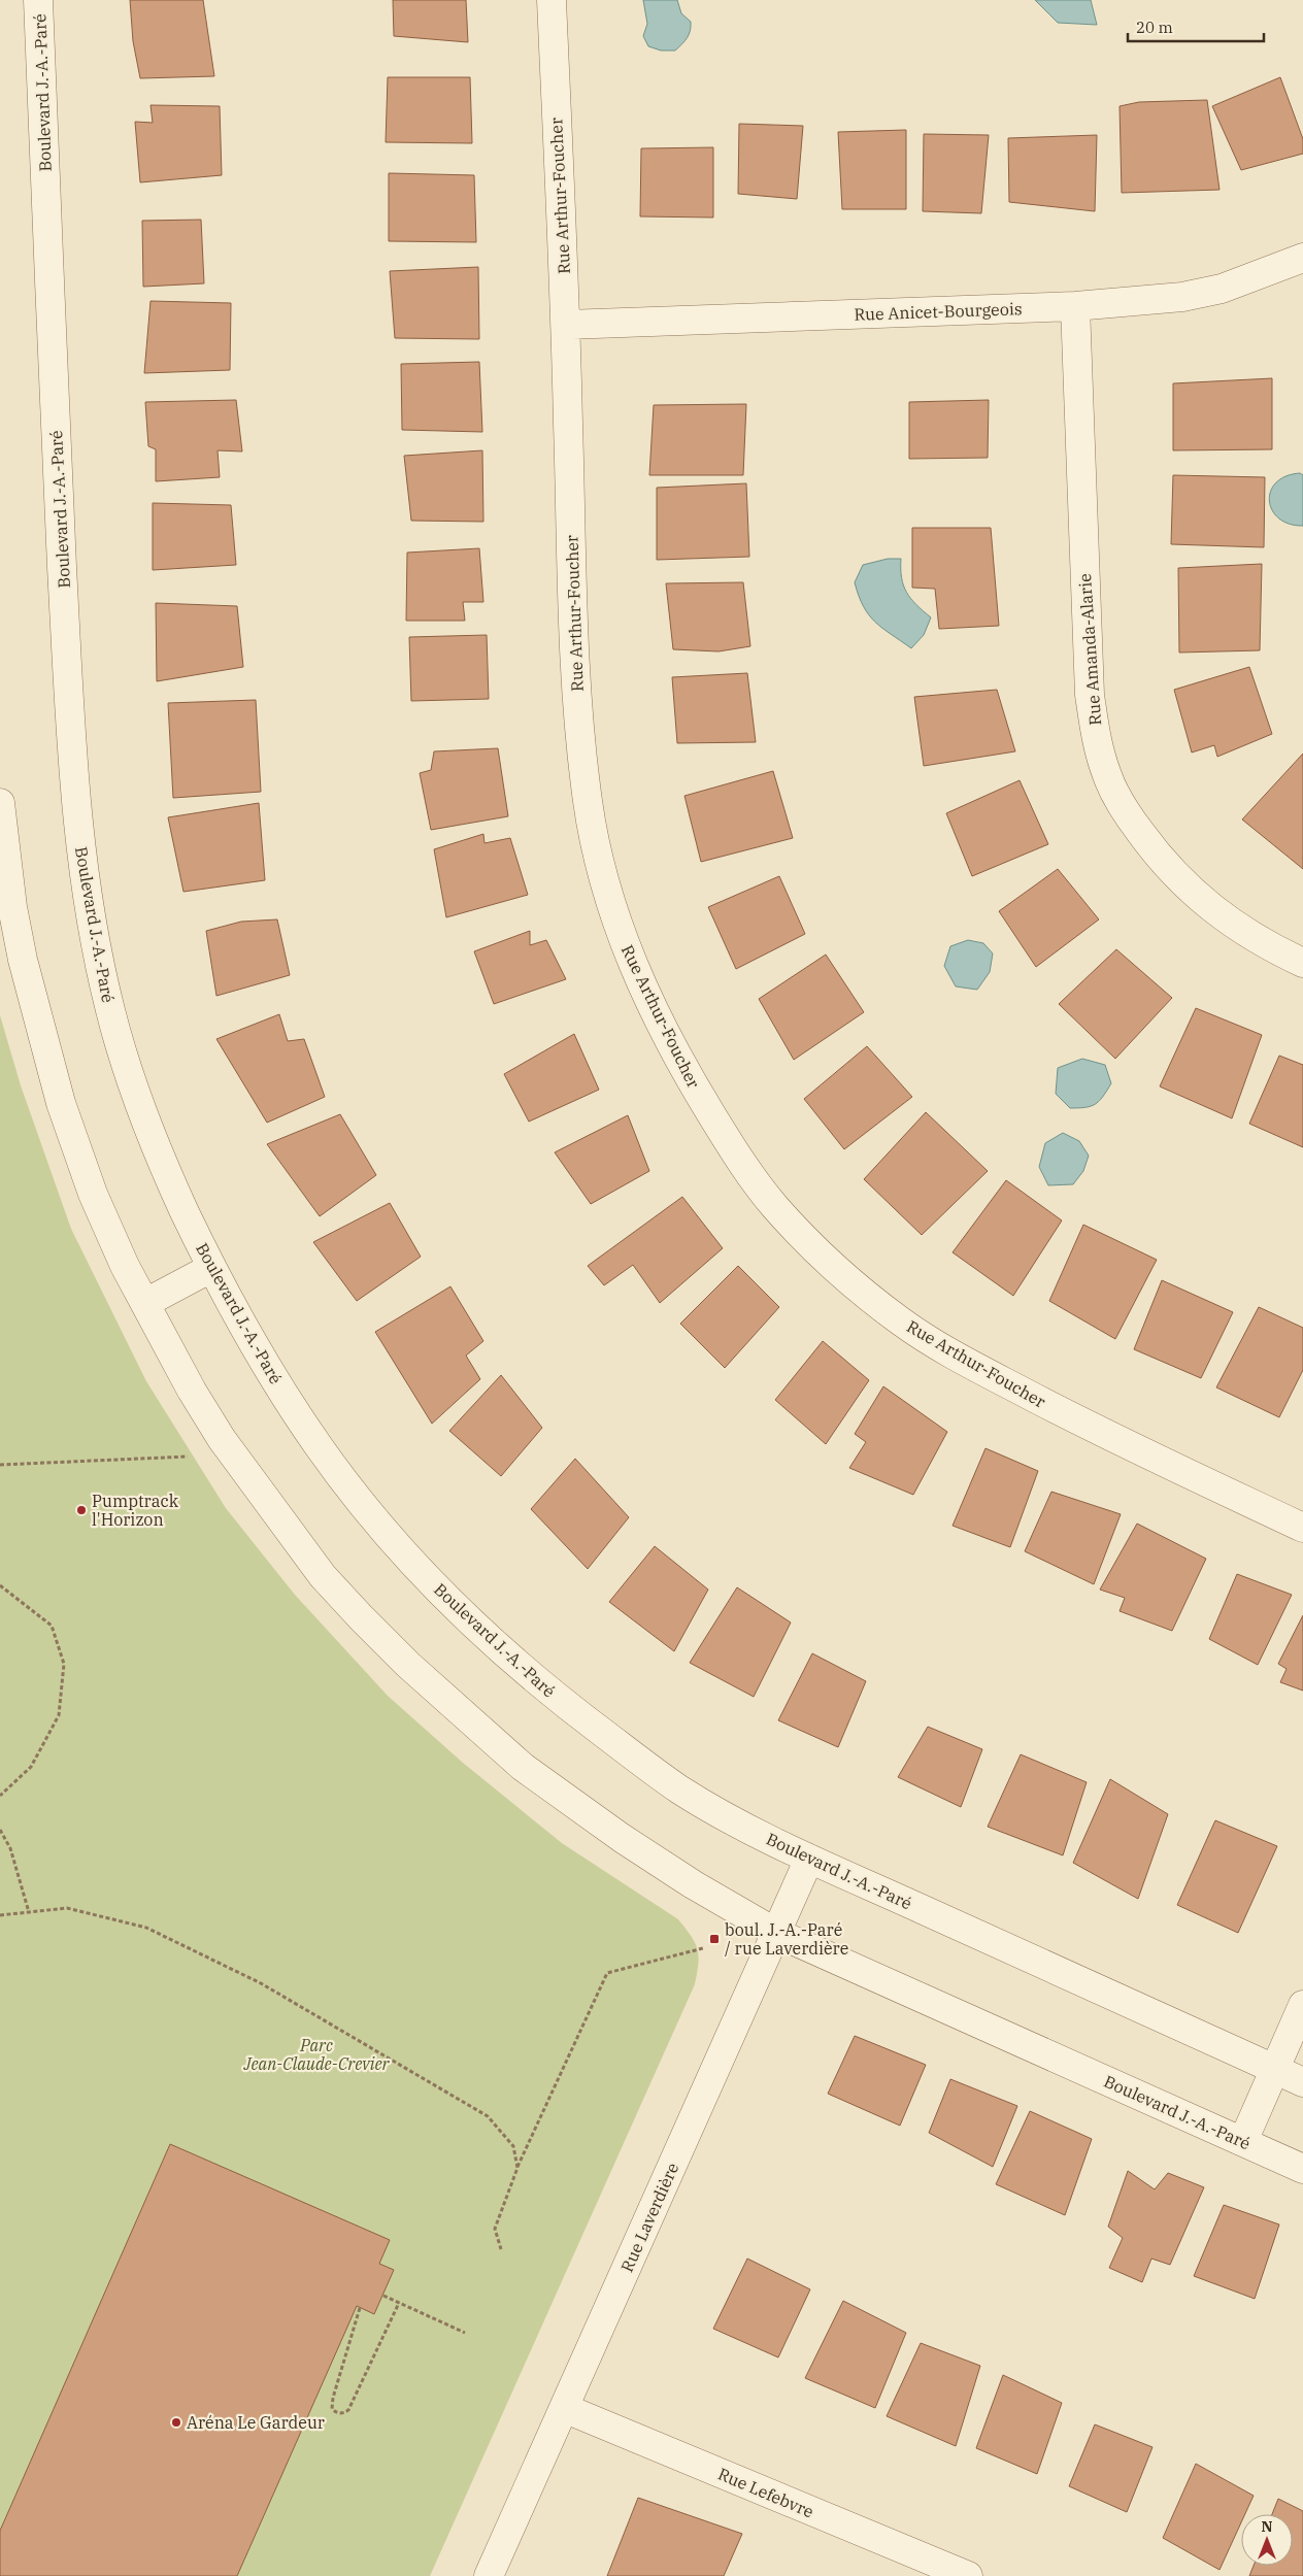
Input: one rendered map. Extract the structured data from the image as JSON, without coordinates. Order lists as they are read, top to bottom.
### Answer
{
  "streets": {
    "street": [
      "Boulevard J.-A.-Paré",
      "Rue Arthur-Foucher",
      "Rue Anicet-Bourgeois",
      "Rue Amanda-Alarie",
      "Rue Laverdière",
      "Rue Lefebvre"
    ]
  },
  "crossings": [
    ["Boulevard J.-A.-Paré", "Rue Laverdière"],
    ["Rue Arthur-Foucher", "Rue Anicet-Bourgeois"],
    ["Rue Anicet-Bourgeois", "Rue Amanda-Alarie"],
    ["Rue Laverdière", "Rue Lefebvre"]
  ],
  "parks": ["Parc Jean-Claude-Crevier"],
  "places": {
    "other": ["Pumptrack l'Horizon", "Aréna Le Gardeur"],
    "transit": ["boul. J.-A.-Paré / rue Laverdière"]
  },
  "scale_bar": "20 m",
  "north": "top"
}
